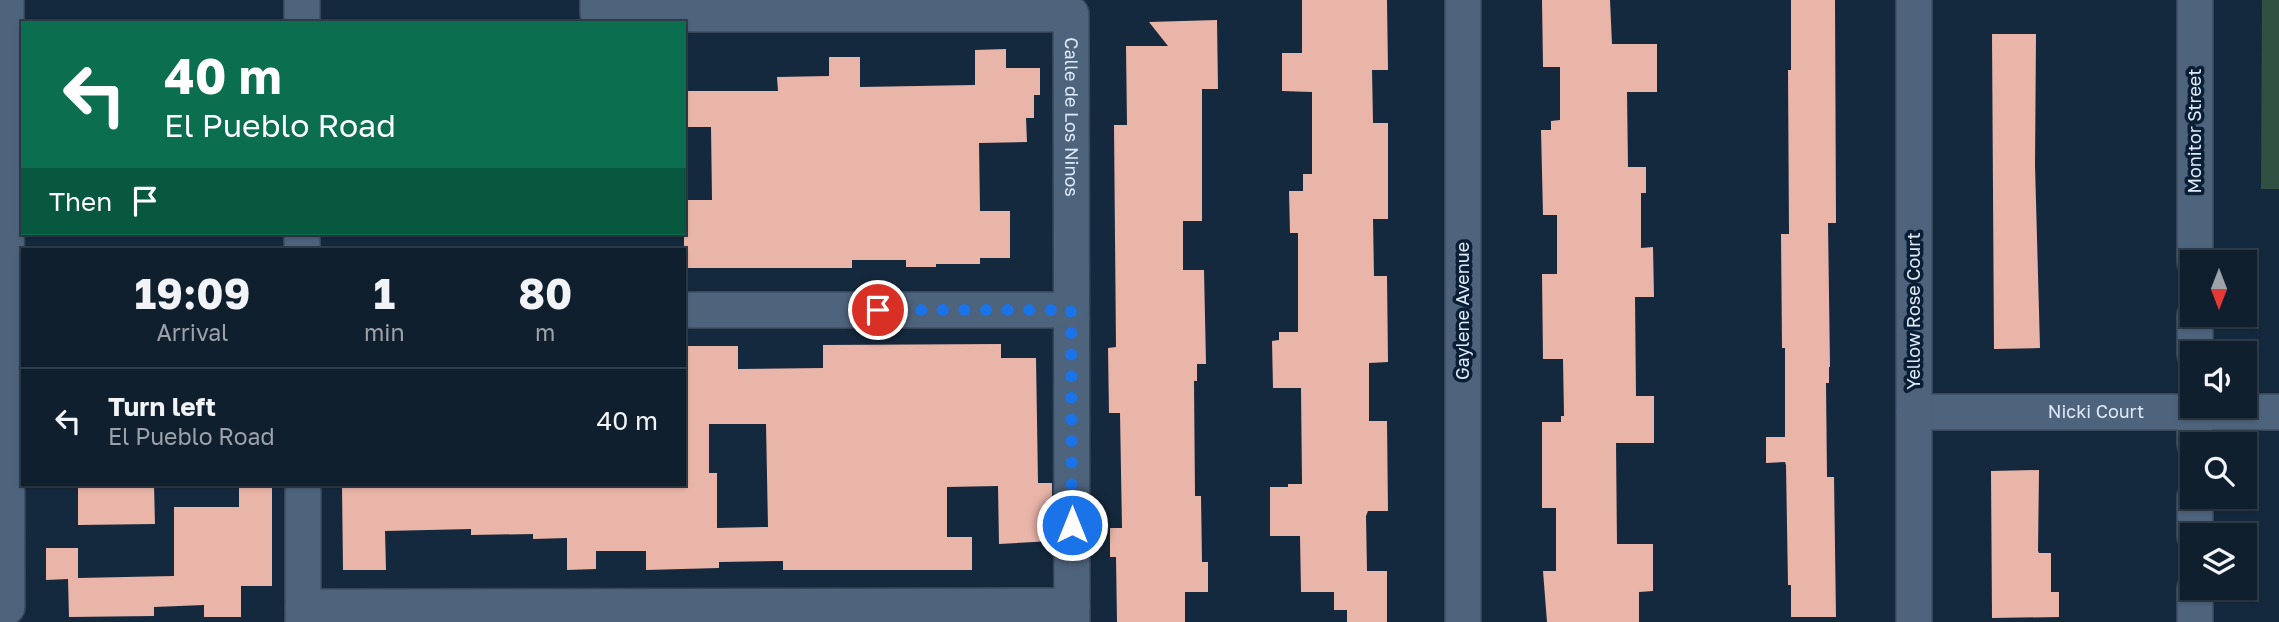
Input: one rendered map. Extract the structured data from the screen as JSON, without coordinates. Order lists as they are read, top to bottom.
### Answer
{
  "streets": {
    "street": [
      "Calle de Los Ninos",
      "Monitor Street",
      "Gaylene Avenue",
      "Yellow Rose Court",
      "Nicki Court"
    ]
  },
  "crossings": [
    ["Yellow Rose Court", "Nicki Court"]
  ],
  "north": "bottom",
  "page": {
    "turn": ["40 m", "El Pueblo Road"],
    "then": "Then",
    "eta": [
      "19:09",
      "Arrival",
      "1",
      "min",
      "80",
      "m"
    ],
    "list": [
      {
        "name": "Turn left",
        "note": "El Pueblo Road",
        "value": "40 m"
      }
    ]
  }
}
